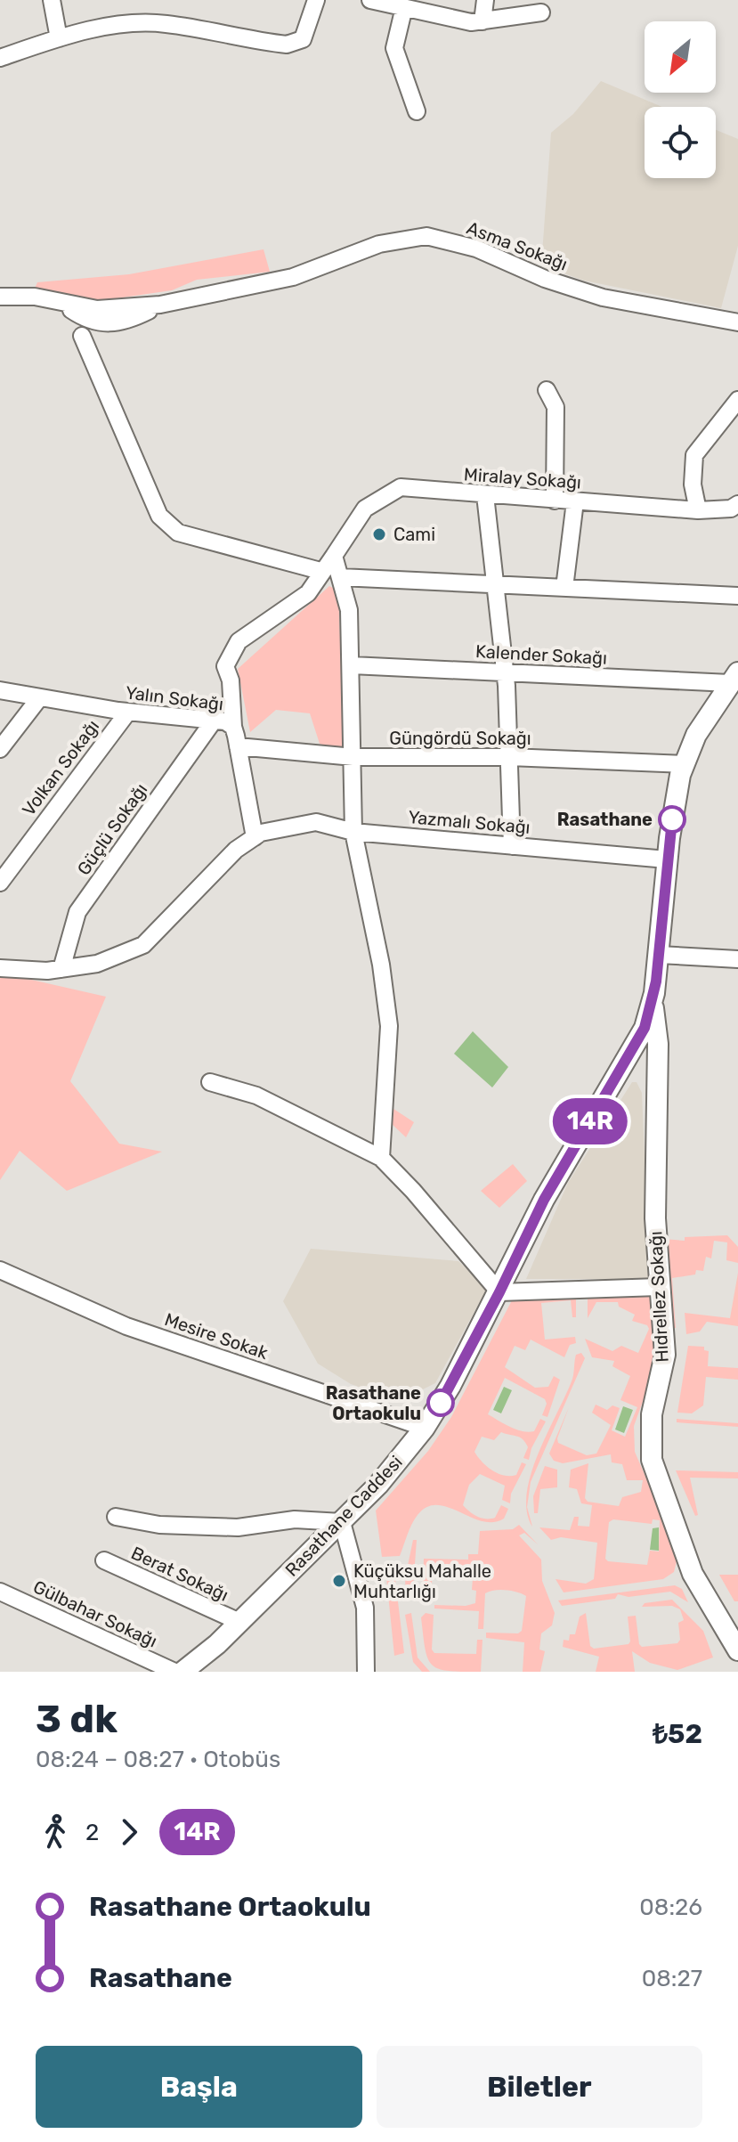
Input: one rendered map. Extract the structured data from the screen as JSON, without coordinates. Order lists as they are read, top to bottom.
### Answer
{
  "streets": {
    "street": [
      "Asma Sokağı",
      "Miralay Sokağı",
      "Kalender Sokağı",
      "Yalın Sokağı",
      "Güngördü Sokağı",
      "Volkan Sokağı",
      "Yazmalı Sokağı",
      "Güçlü Sokağı",
      "Hıdrellez Sokağı",
      "Mesire Sokak",
      "Rasathane Caddesi",
      "Berat Sokağı",
      "Gülbahar Sokağı"
    ]
  },
  "crossings": [
    ["Miralay Sokağı", "Yalın Sokağı"],
    ["Kalender Sokağı", "Rasathane Caddesi"],
    ["Yalın Sokağı", "Güngördü Sokağı"],
    ["Yalın Sokağı", "Volkan Sokağı"],
    ["Yalın Sokağı", "Yazmalı Sokağı"],
    ["Yalın Sokağı", "Güçlü Sokağı"],
    ["Güngördü Sokağı", "Rasathane Caddesi"],
    ["Yazmalı Sokağı", "Rasathane Caddesi"],
    ["Hıdrellez Sokağı", "Rasathane Caddesi"],
    ["Mesire Sokak", "Rasathane Caddesi"],
    ["Rasathane Caddesi", "Berat Sokağı"]
  ],
  "places": [
    "Cami",
    "Rasathane",
    "Rasathane Ortaokulu",
    "Küçüksu Mahalle Muhtarlığı"
  ],
  "lines": ["bus line 14R"],
  "north": "bottom left",
  "page": {
    "on_map": "14R",
    "heading": ["3 dk", "08:24 – 08:27 · Otobüs", "₺52"],
    "legs": ["2", "14R"],
    "list": [
      {
        "name": "Rasathane Ortaokulu",
        "value": "08:26"
      },
      {
        "name": "Rasathane",
        "value": "08:27"
      }
    ],
    "buttons": ["Başla", "Biletler"]
  }
}
